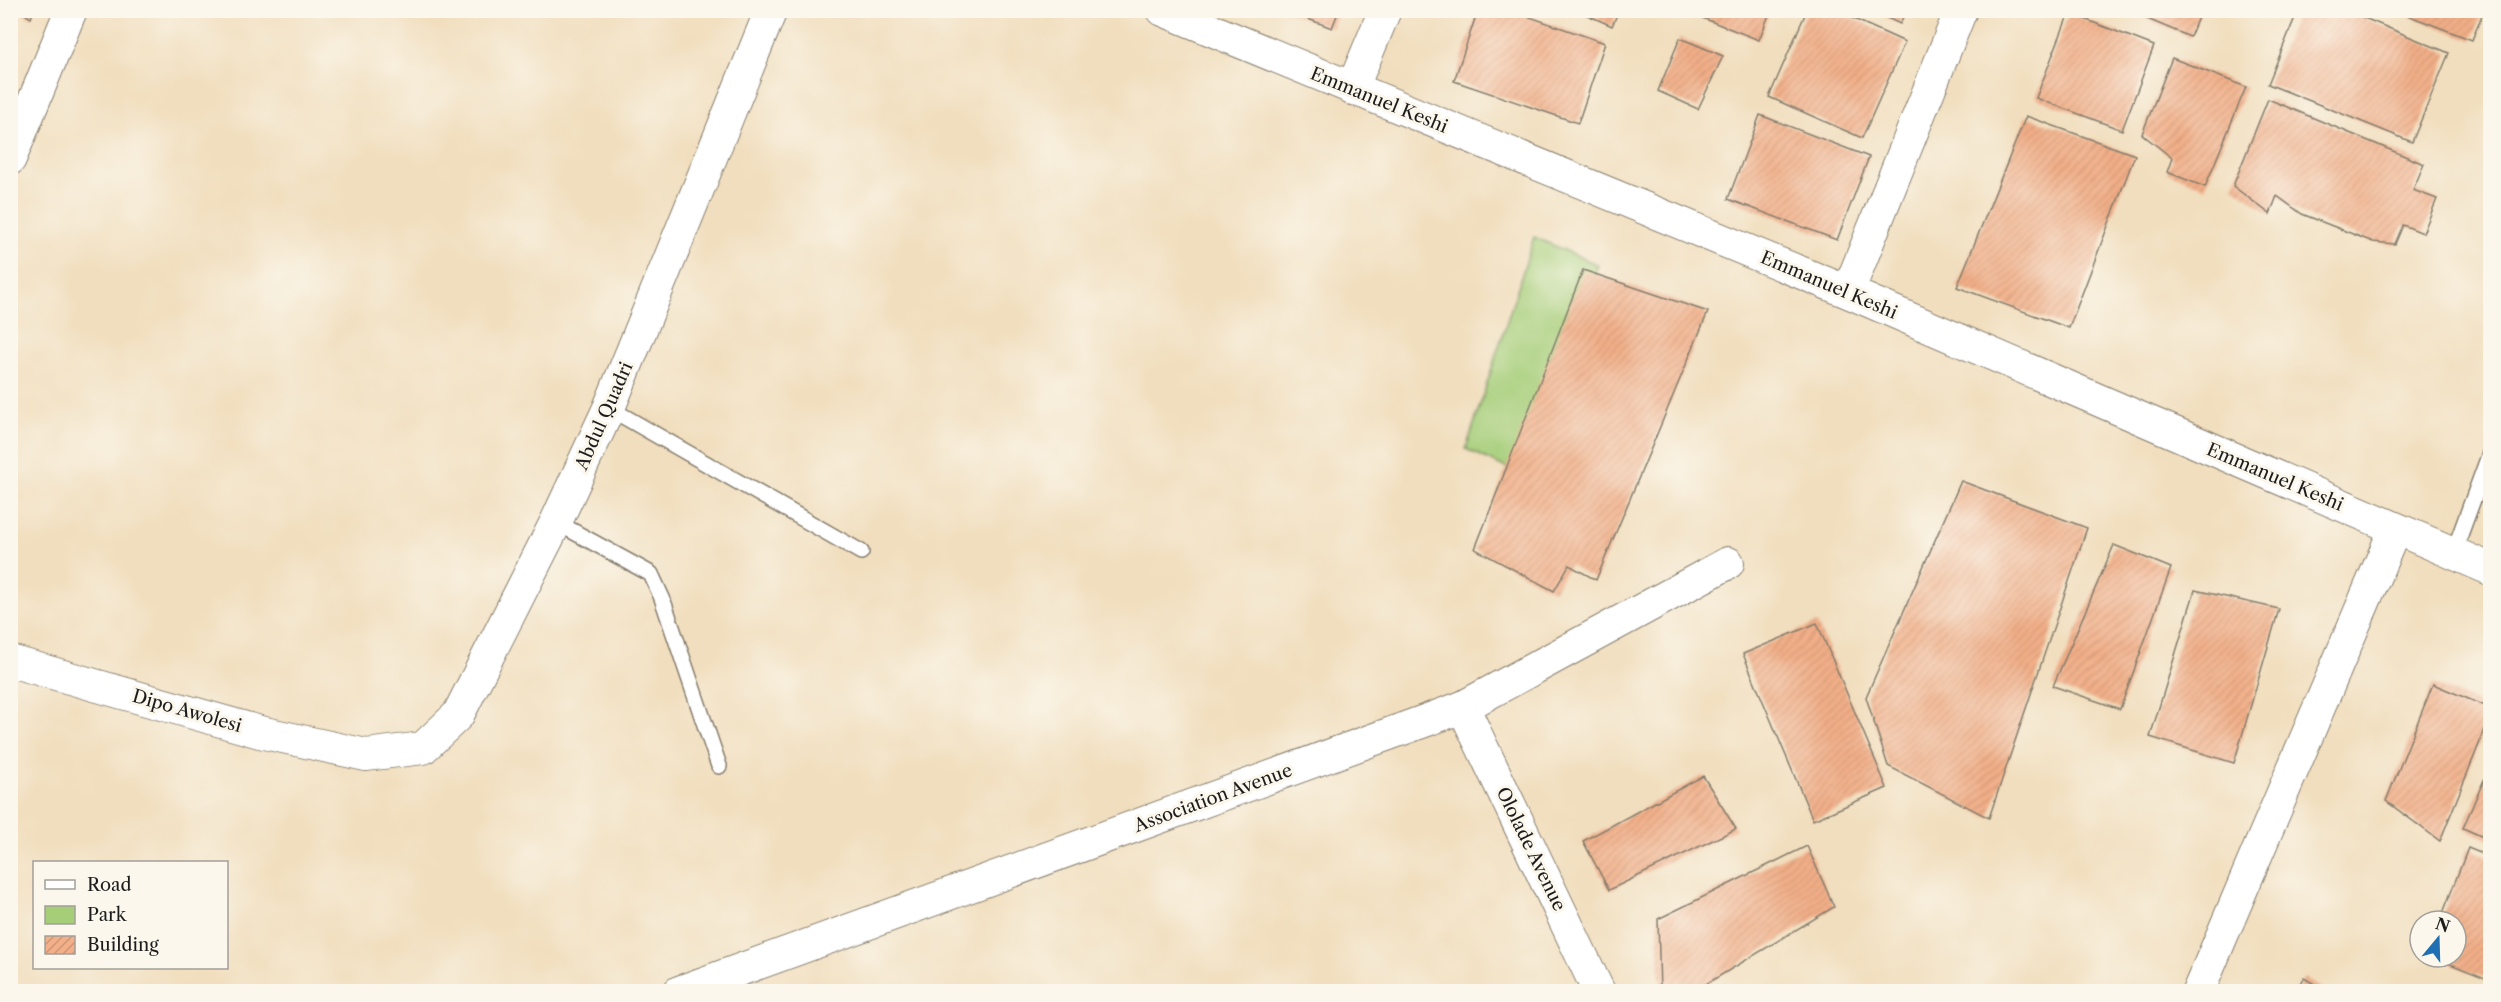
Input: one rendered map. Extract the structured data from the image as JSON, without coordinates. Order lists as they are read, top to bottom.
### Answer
{
  "streets": {
    "street": [
      "Emmanuel Keshi",
      "Abdul Quadri",
      "Dipo Awolesi",
      "Association Avenue",
      "Ololade Avenue"
    ]
  },
  "crossings": [
    ["Abdul Quadri", "Dipo Awolesi"],
    ["Association Avenue", "Ololade Avenue"]
  ],
  "legend": ["Road", "Park", "Building"],
  "north": "top"
}
